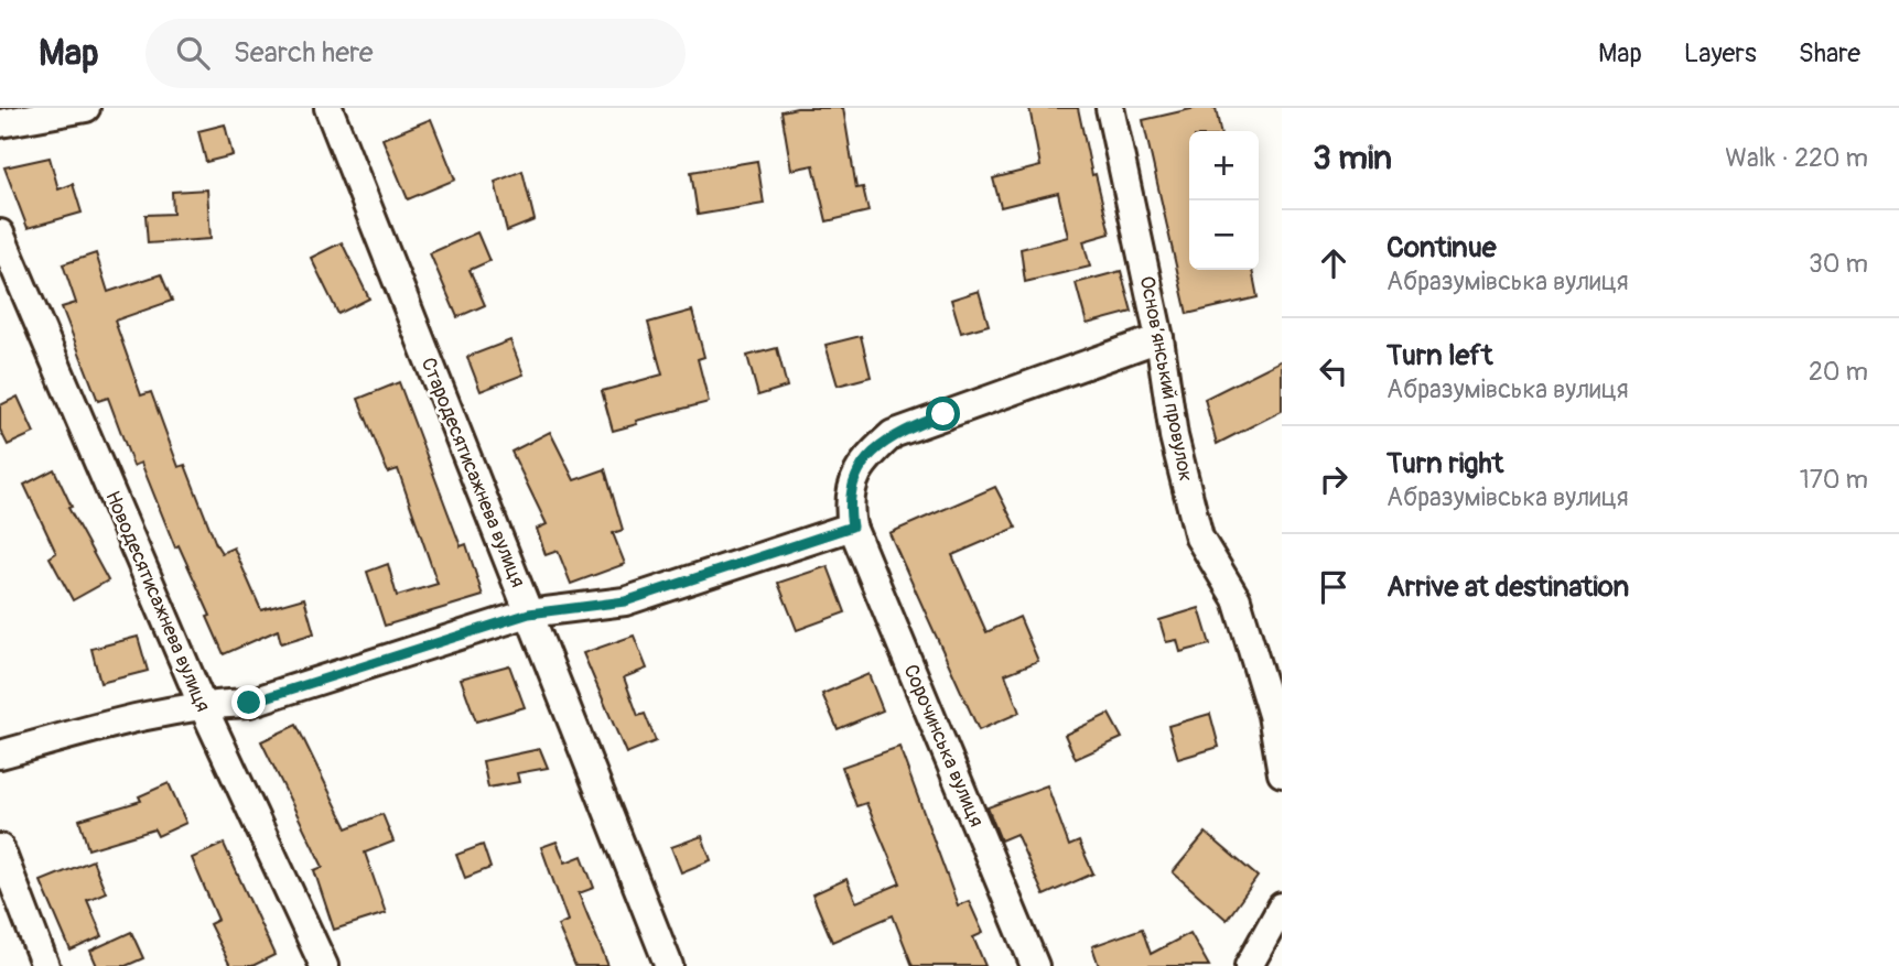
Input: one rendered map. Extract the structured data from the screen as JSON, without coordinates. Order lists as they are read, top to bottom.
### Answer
{
  "streets": {
    "street": [
      "Основ’янський провулок",
      "Стародесятисажнева вулиця",
      "Новодесятисажнева вулиця",
      "Сорочинська вулиця"
    ]
  },
  "page": {
    "header": "Map",
    "search": "Search here",
    "nav": ["Map", "Layers", "Share"],
    "heading": ["3 min", "Walk · 220 m"],
    "map_buttons": ["+", "−"],
    "list": [
      ["Continue", "Абразумівська вулиця", "30 m"],
      ["Turn left", "Абразумівська вулиця", "20 m"],
      ["Turn right", "Абразумівська вулиця", "170 m"],
      "Arrive at destination"
    ]
  }
}
